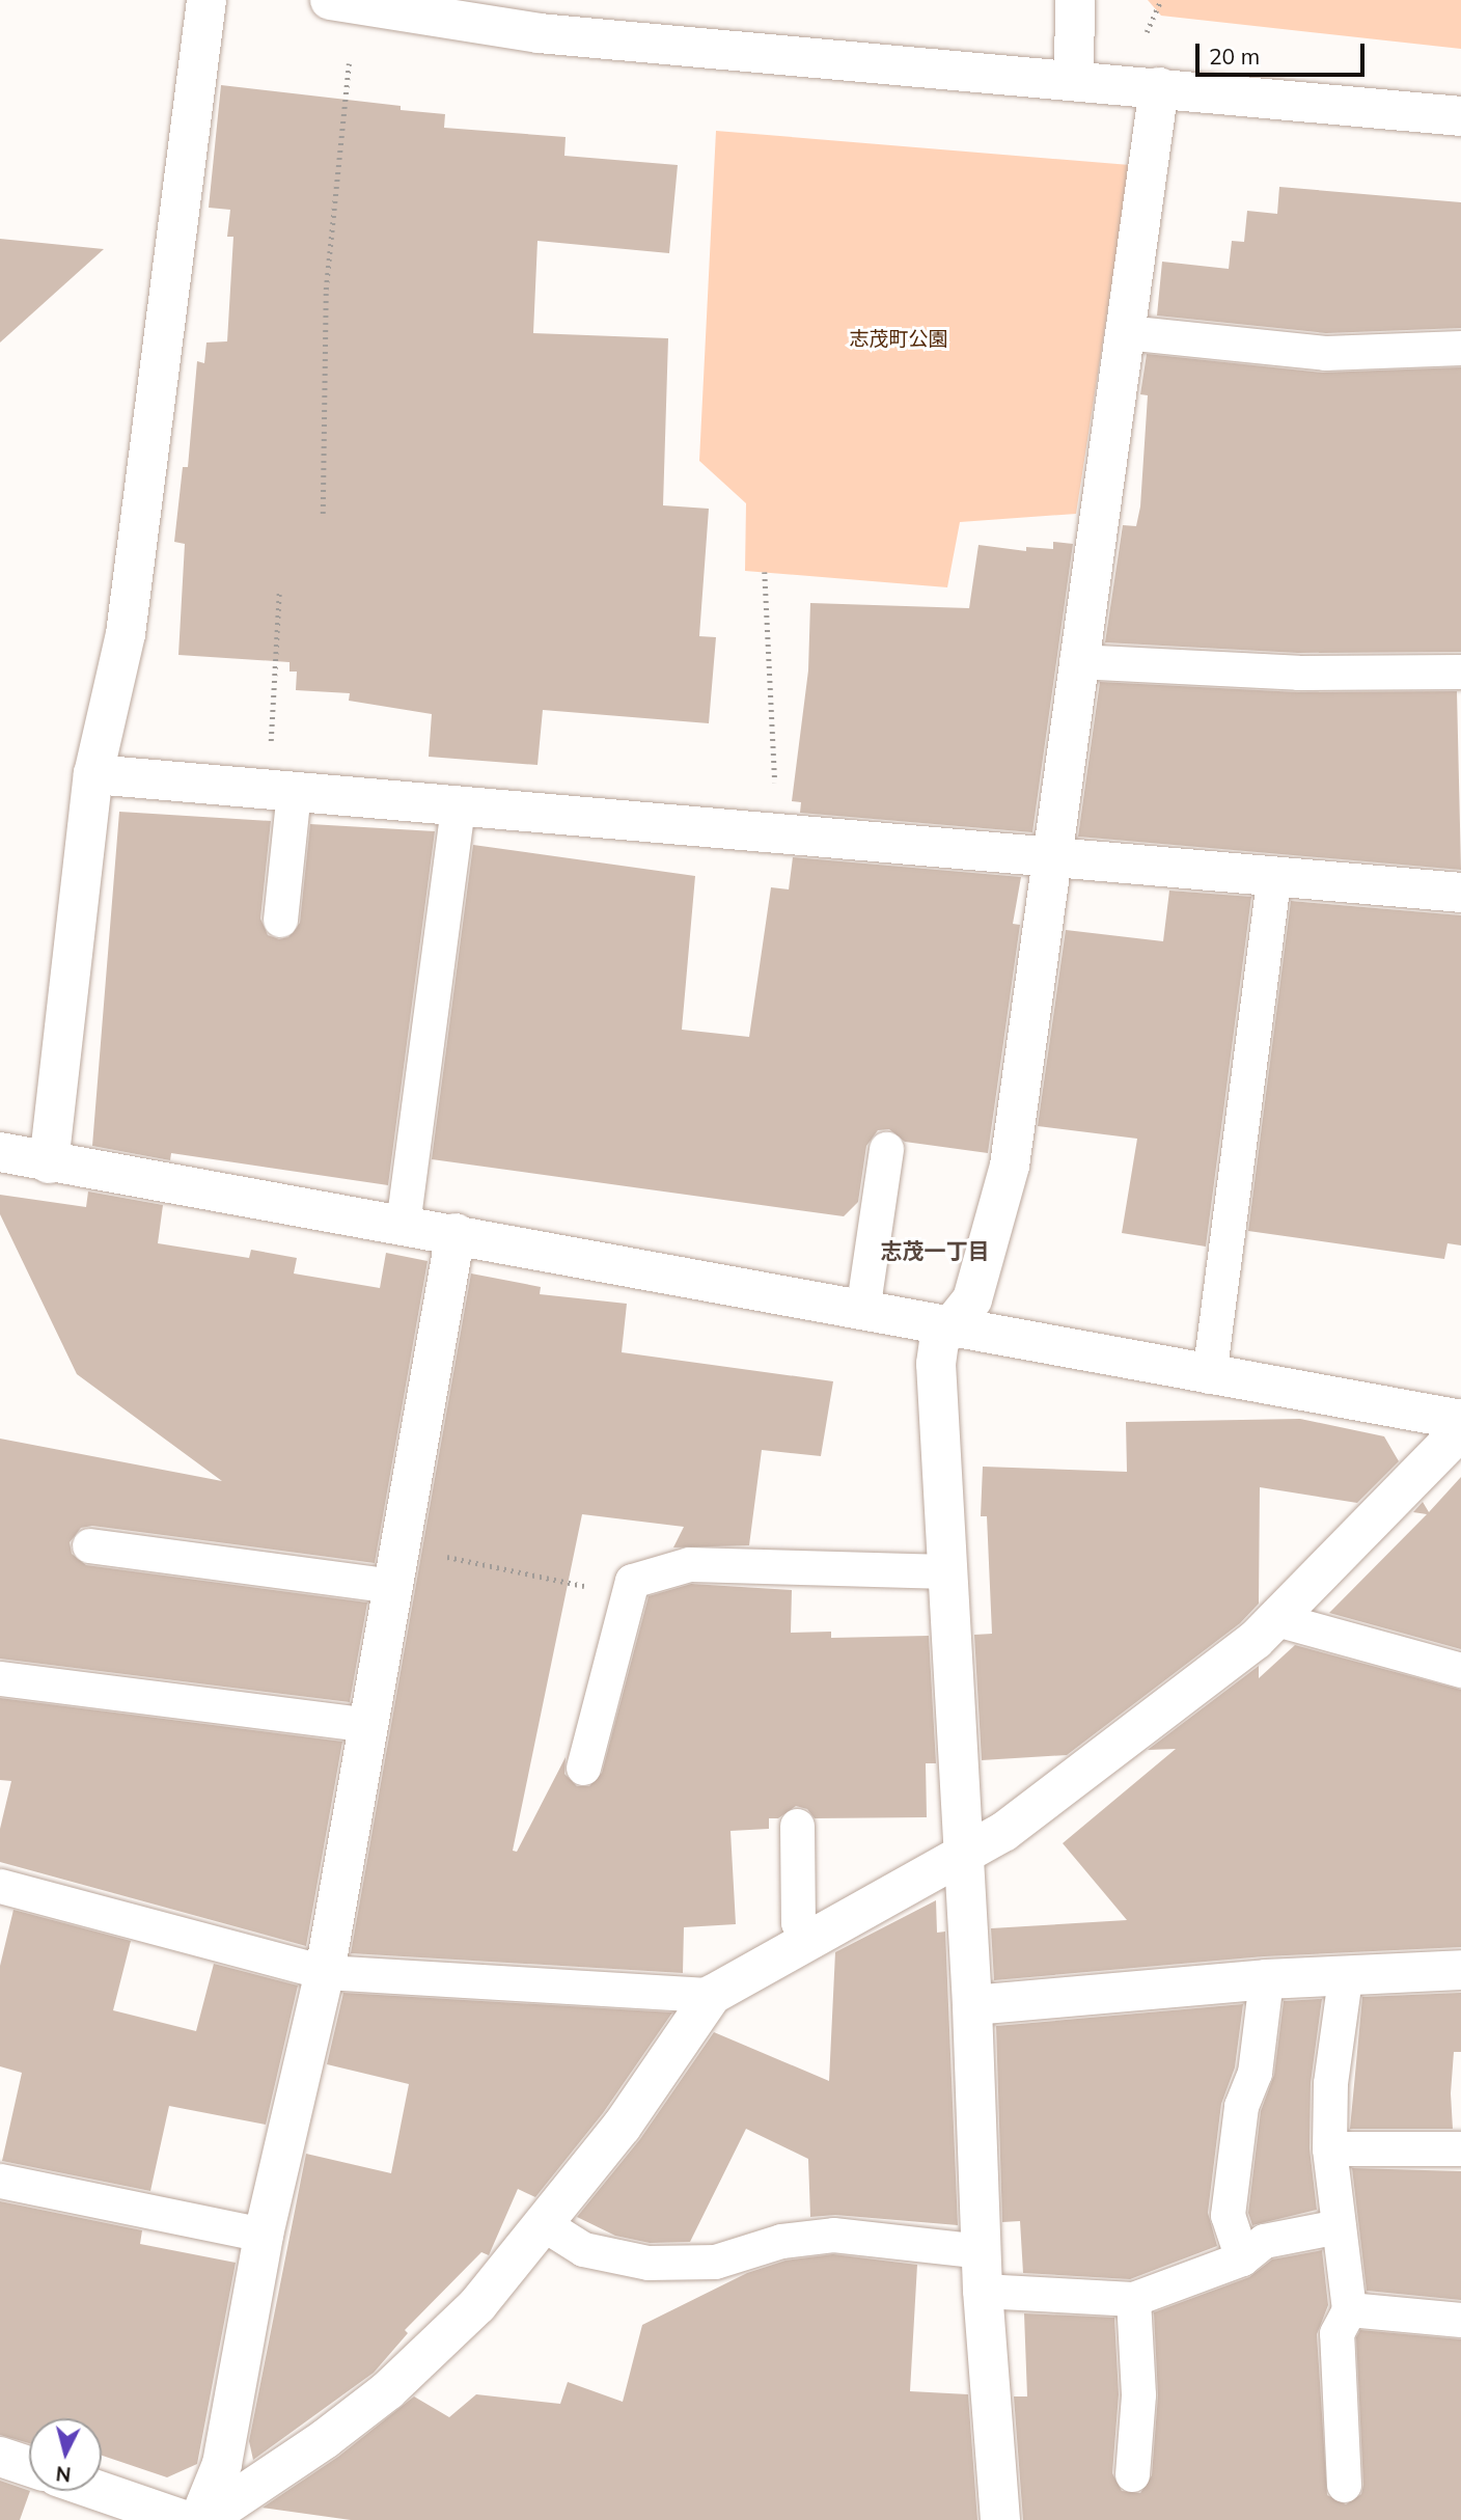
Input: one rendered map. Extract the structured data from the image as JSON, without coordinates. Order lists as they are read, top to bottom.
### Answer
{
  "districts": ["志茂一丁目"],
  "parks": ["志茂町公園"],
  "scale_bar": "20 m",
  "north": "bottom"
}
